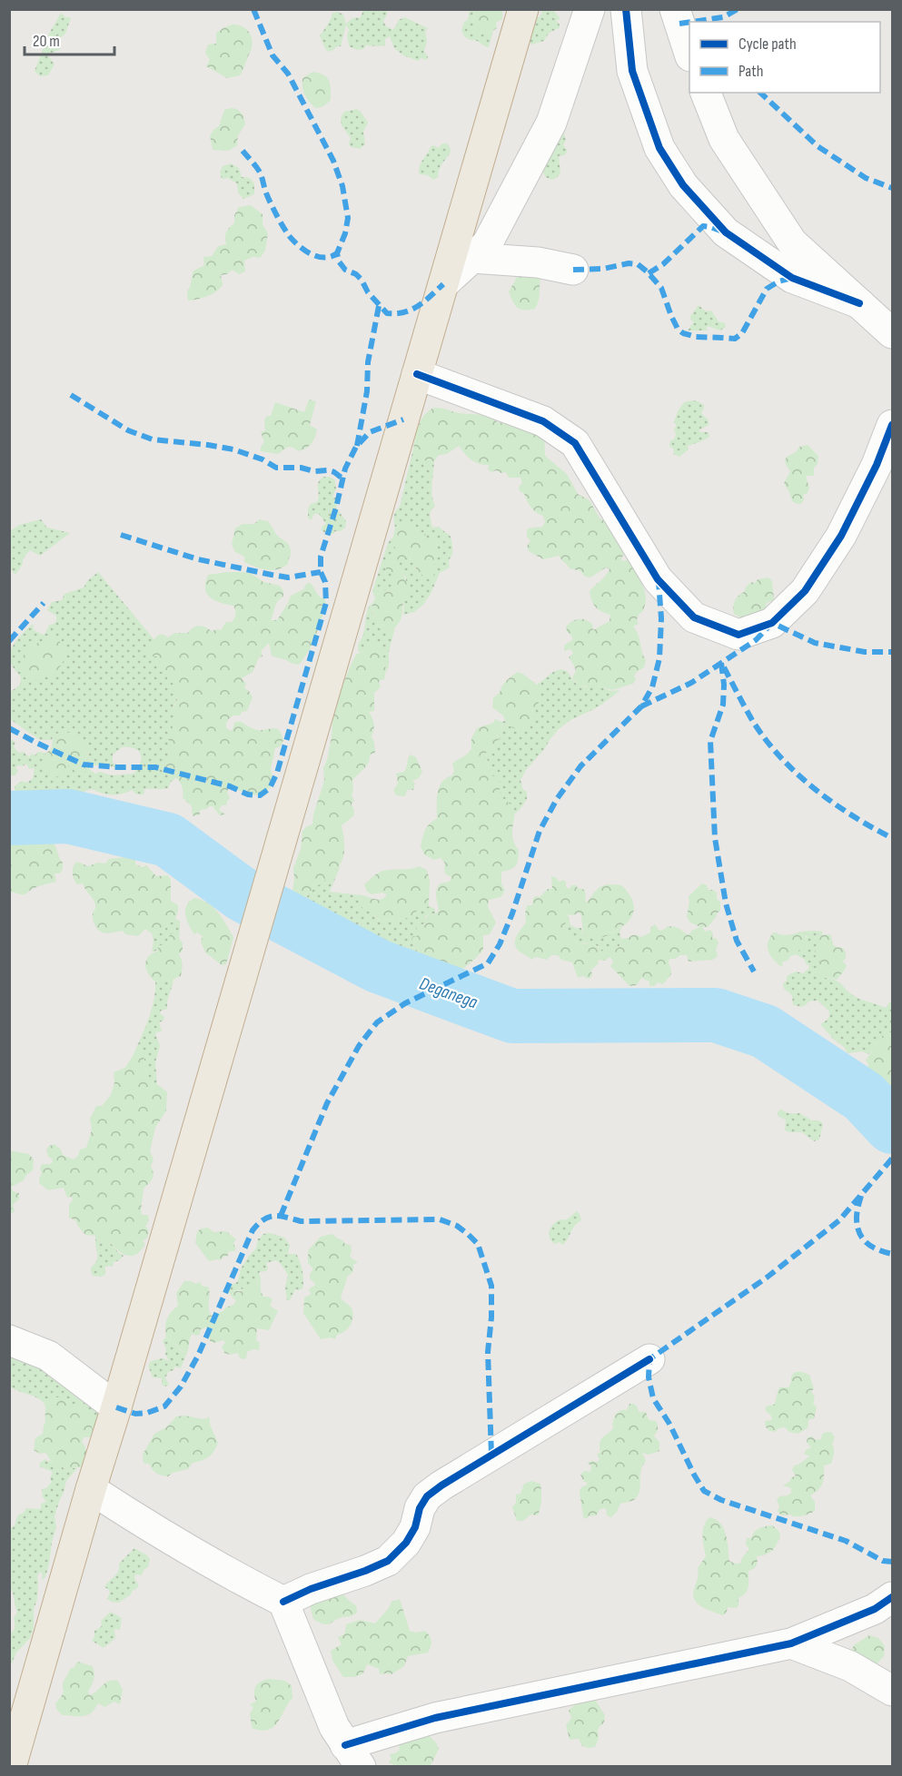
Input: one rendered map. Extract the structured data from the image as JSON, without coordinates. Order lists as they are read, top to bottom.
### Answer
{
  "water": ["Deganega"],
  "legend": ["Cycle path", "Path"],
  "scale_bar": "20 m"
}
